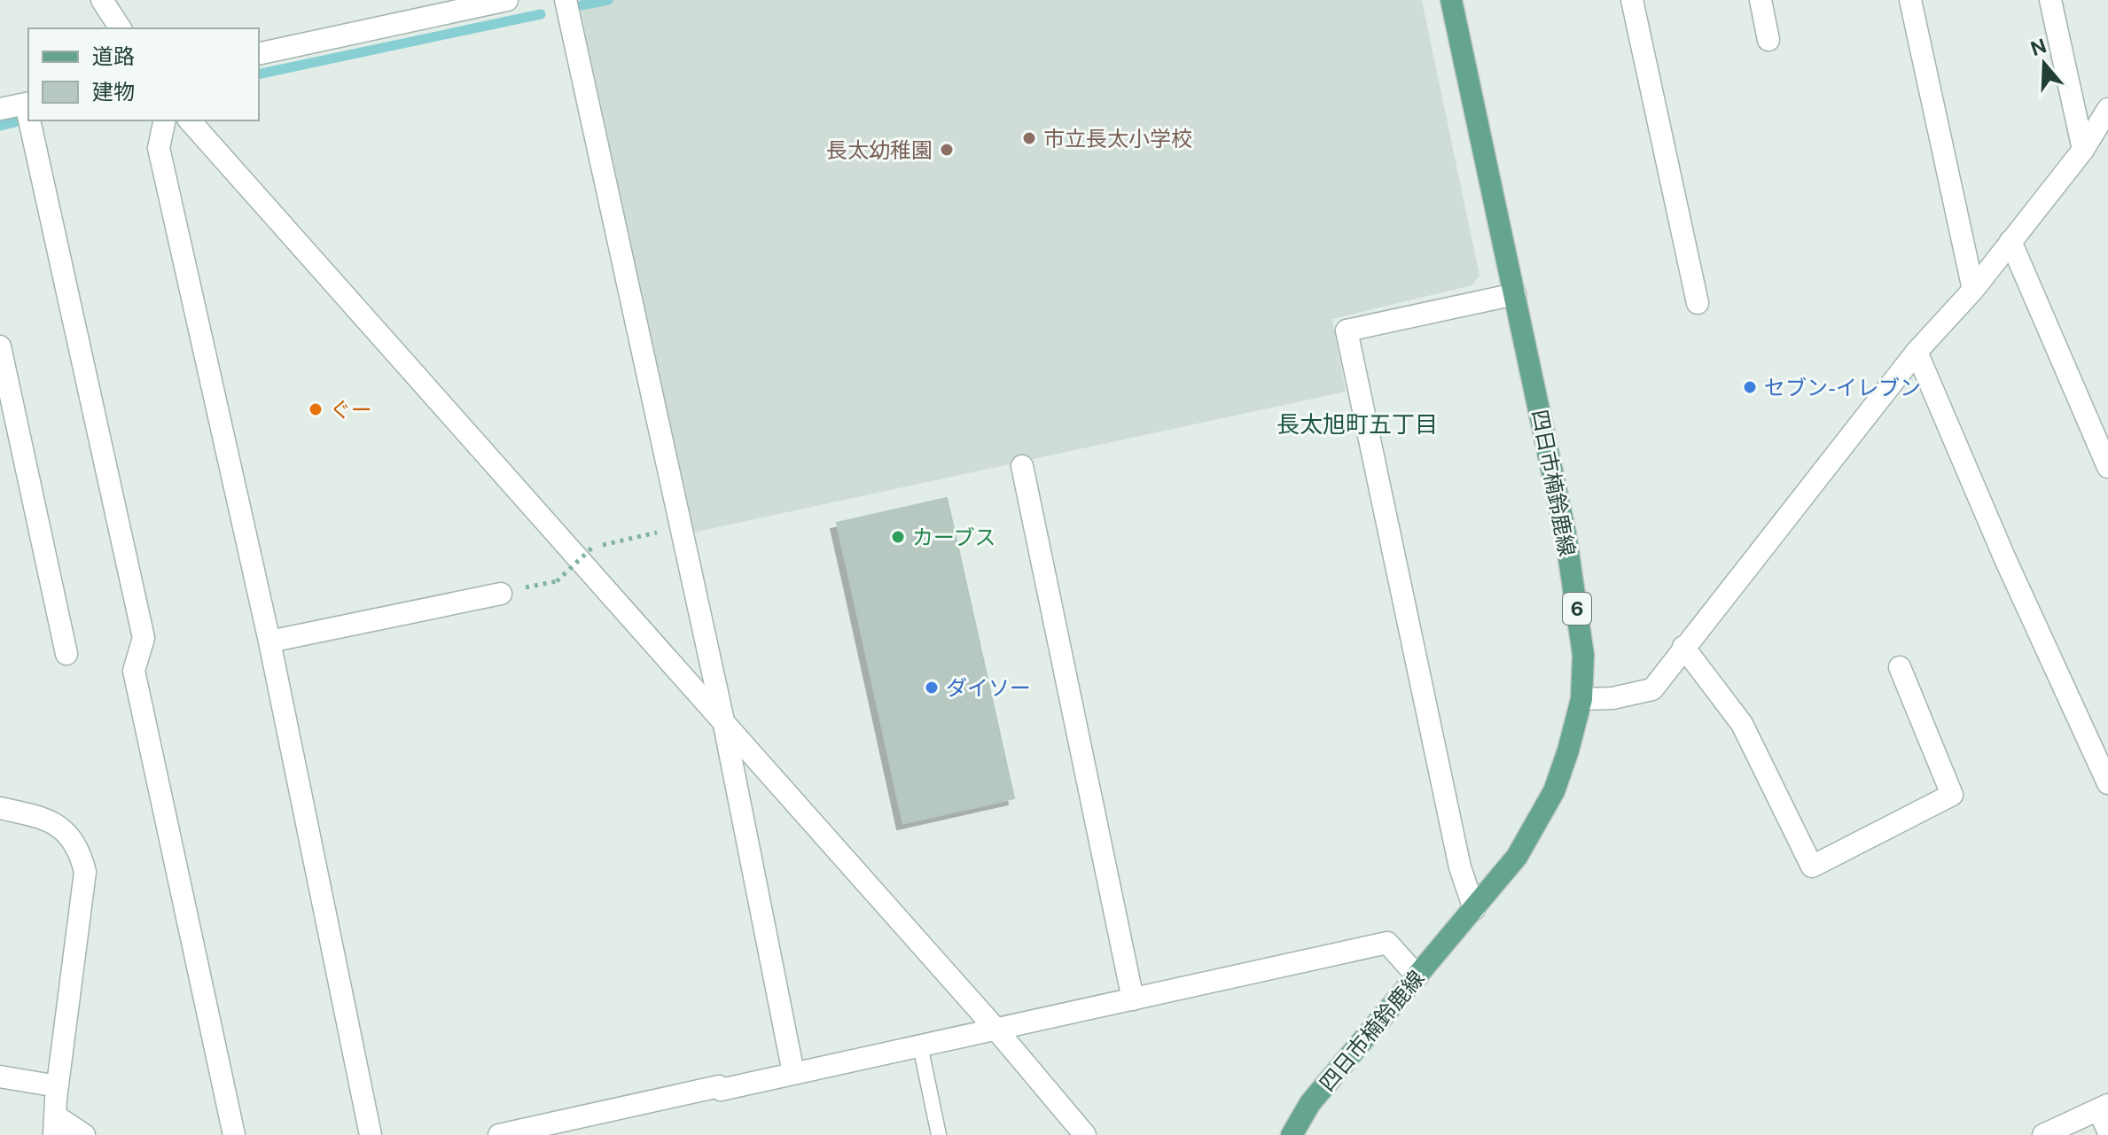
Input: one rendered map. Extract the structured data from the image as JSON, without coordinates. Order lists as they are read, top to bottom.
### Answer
{
  "streets": {
    "main road": ["四日市楠鈴鹿線", "6"]
  },
  "districts": ["長太旭町五丁目"],
  "places": [
    "市立長太小学校",
    "長太幼稚園",
    "セブン-イレブン",
    "ぐー",
    "カーブス",
    "ダイソー"
  ],
  "legend": ["道路", "建物"],
  "north": "top"
}
